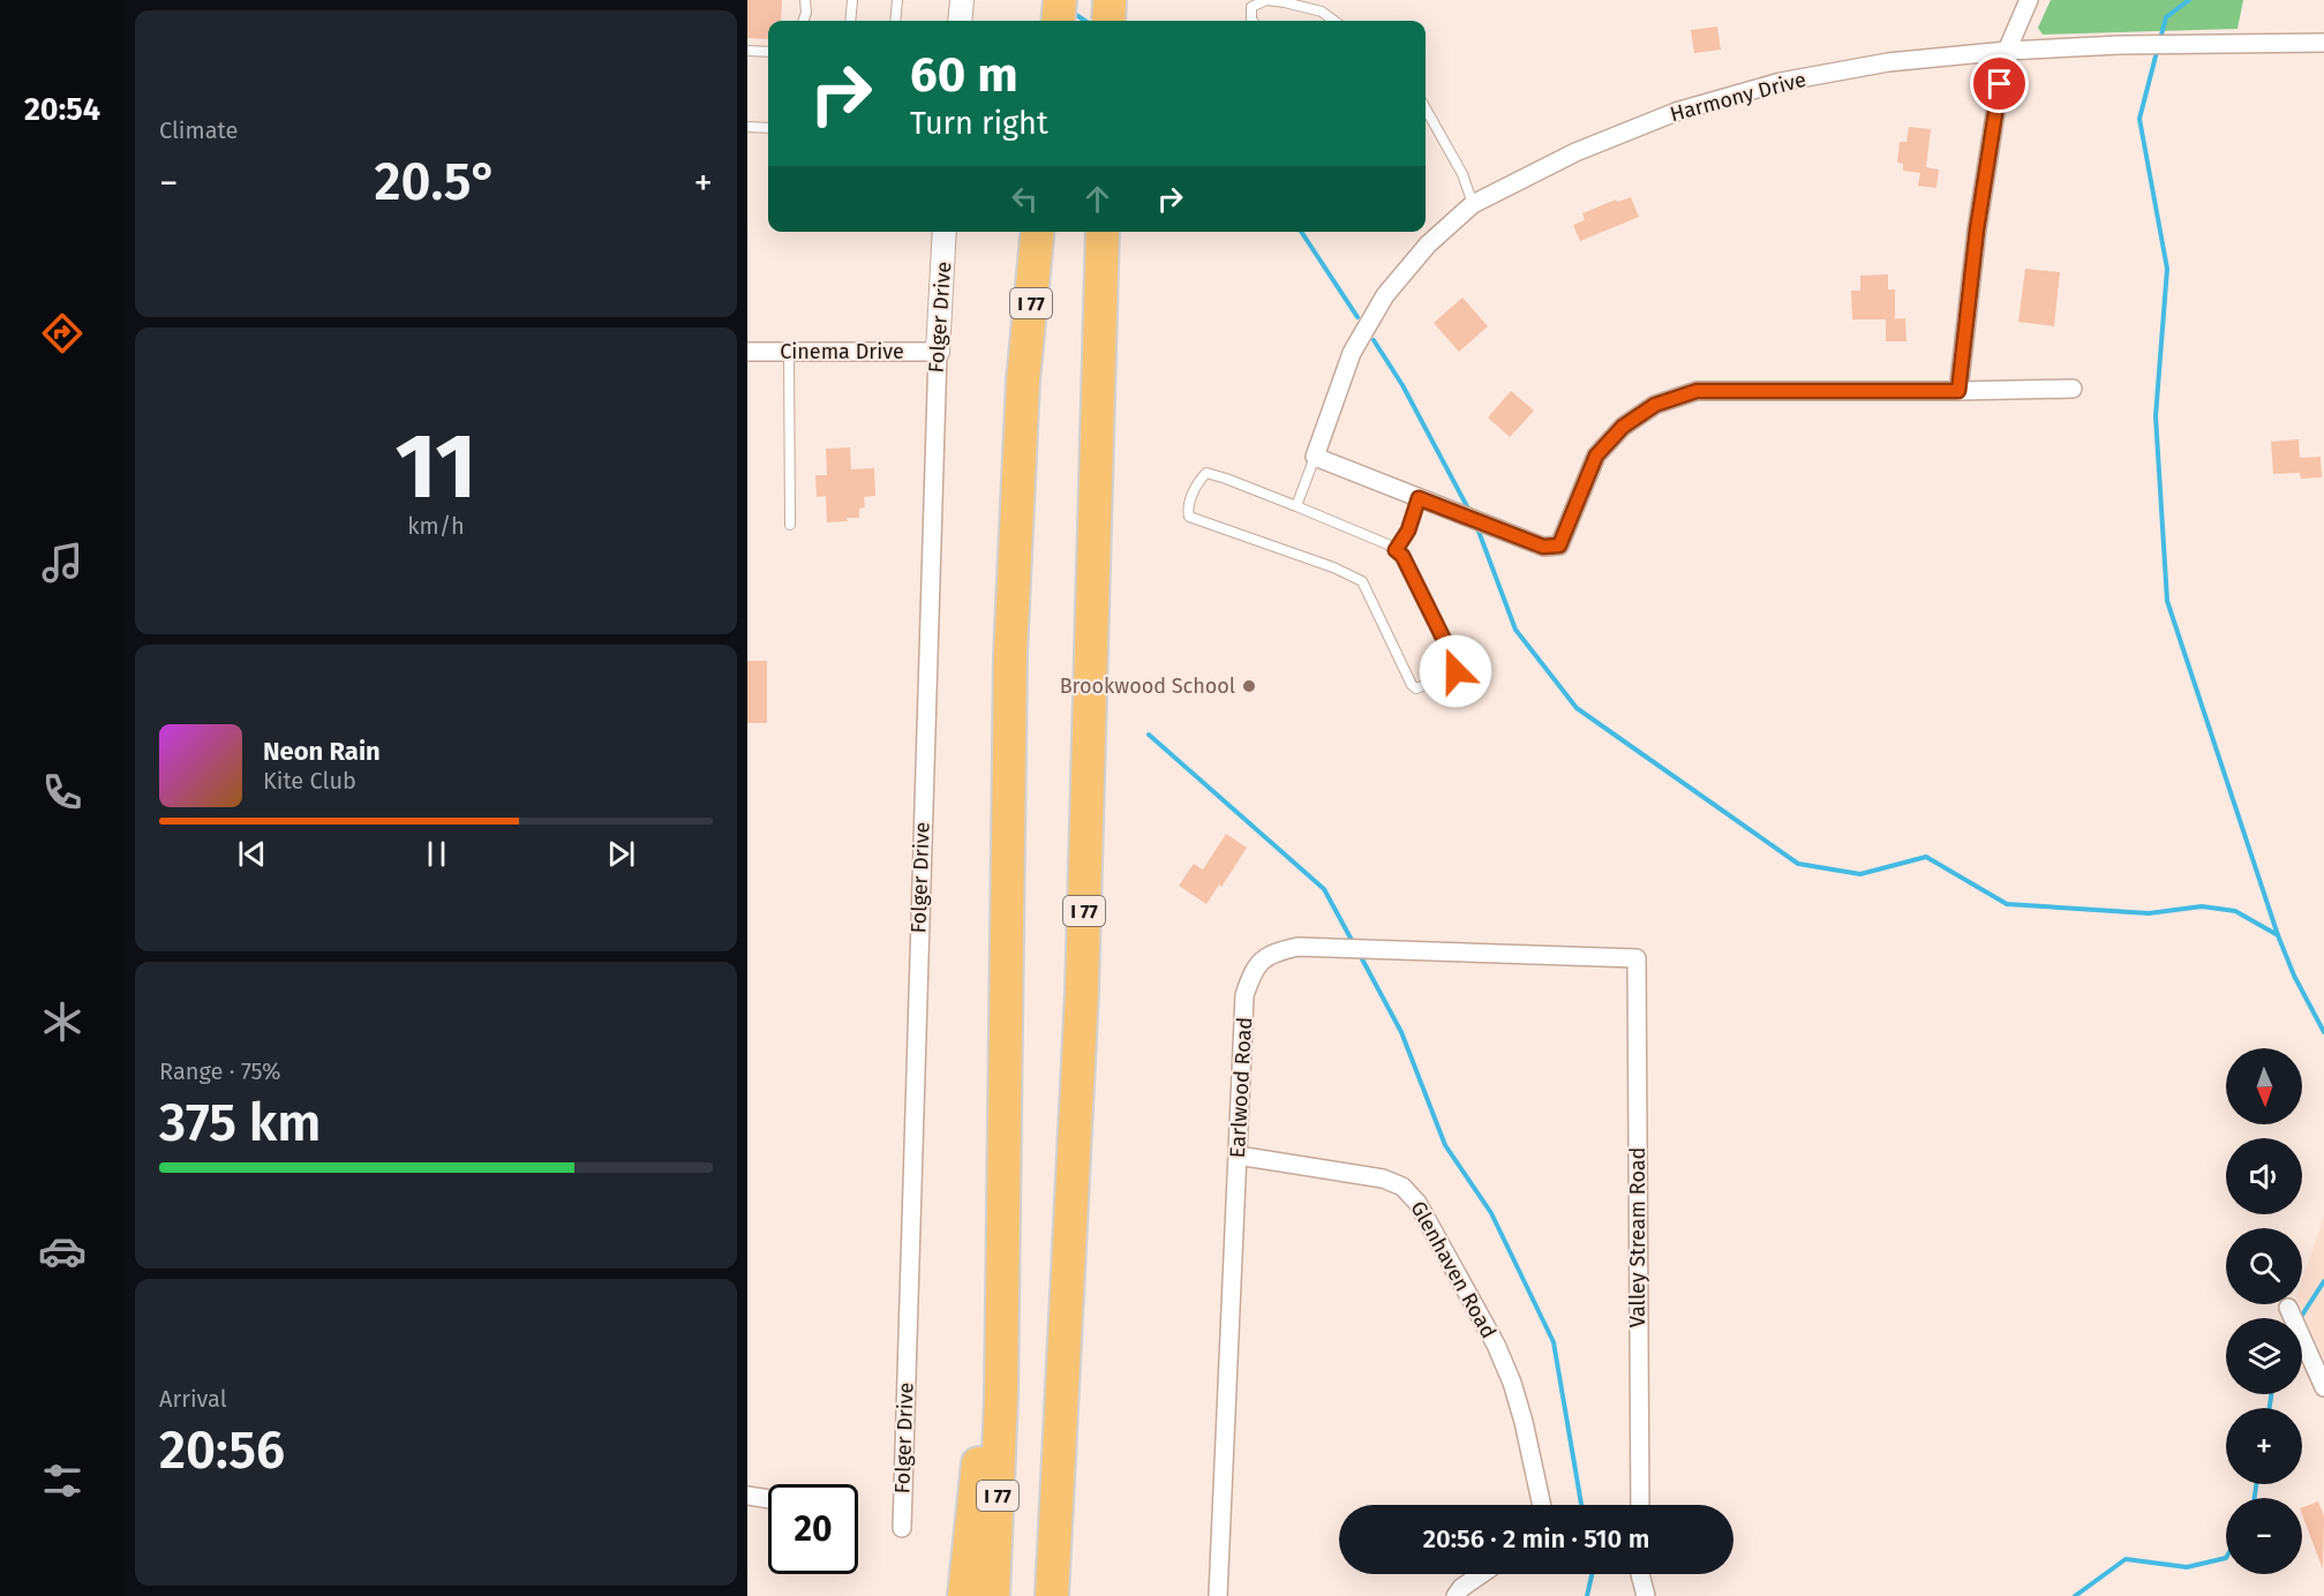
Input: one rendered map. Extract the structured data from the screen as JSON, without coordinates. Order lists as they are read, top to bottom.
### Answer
{
  "streets": {
    "highway": ["I 77"],
    "street": [
      "Harmony Drive",
      "Folger Drive",
      "Cinema Drive",
      "Earlwood Road",
      "Valley Stream Road",
      "Glenhaven Road"
    ]
  },
  "crossings": [
    ["Folger Drive", "Cinema Drive"],
    ["Earlwood Road", "Valley Stream Road"],
    ["Earlwood Road", "Glenhaven Road"]
  ],
  "places": ["Brookwood School"],
  "north": "bottom",
  "page": {
    "tabs": "20:54",
    "tile": [
      "Climate",
      ["11", "km/h"],
      ["Range · 75%", "375 km"],
      ["Arrival", "20:56"]
    ],
    "turn": ["60 m", "Turn right"],
    "heat": ["−", "20.5°", "+"],
    "song": ["Neon Rain", "Kite Club"],
    "map_buttons": ["+", "−"],
    "limit": "20",
    "trip": "20:56 · 2 min · 510 m"
  }
}
